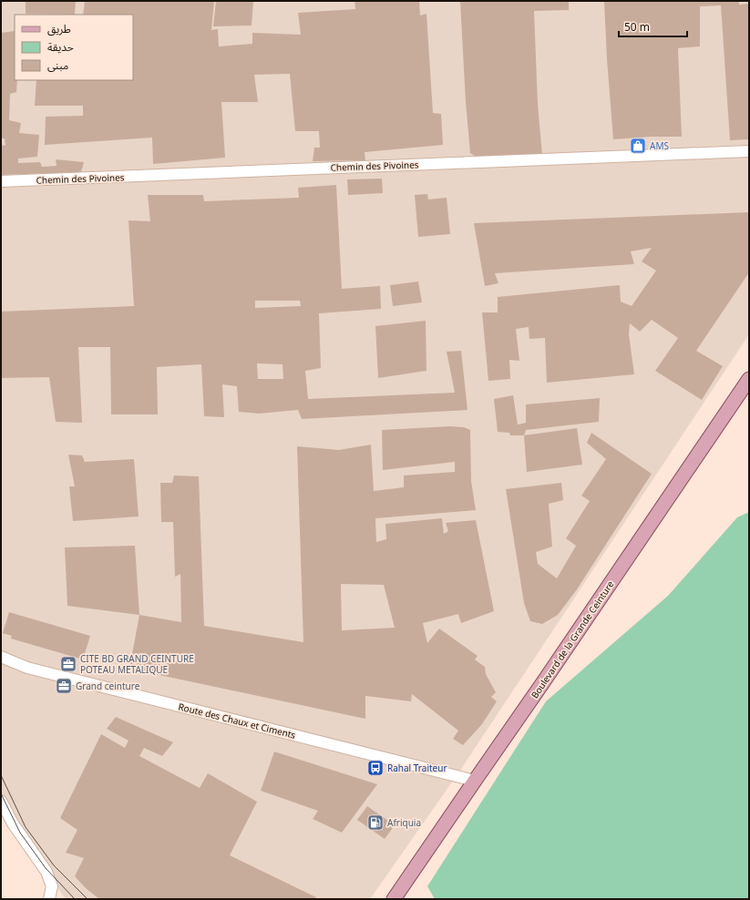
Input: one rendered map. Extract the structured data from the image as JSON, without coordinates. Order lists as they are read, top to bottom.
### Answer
{
  "streets": {
    "main road": ["Boulevard de la Grande Ceinture"],
    "street": ["Chemin des Pivoines", "Route des Chaux et Ciments"]
  },
  "crossings": [
    ["Boulevard de la Grande Ceinture", "Route des Chaux et Ciments"]
  ],
  "places": {
    "shop": ["AMS"],
    "office": ["CITE BD GRAND CEINTURE POTEAU METALIQUE", "Grand ceinture"],
    "bus stop": ["Rahal Traiteur"],
    "fuel station": ["Afriquia"]
  },
  "legend": ["طريق", "حديقة", "مبنى"],
  "scale_bar": "50 m"
}
